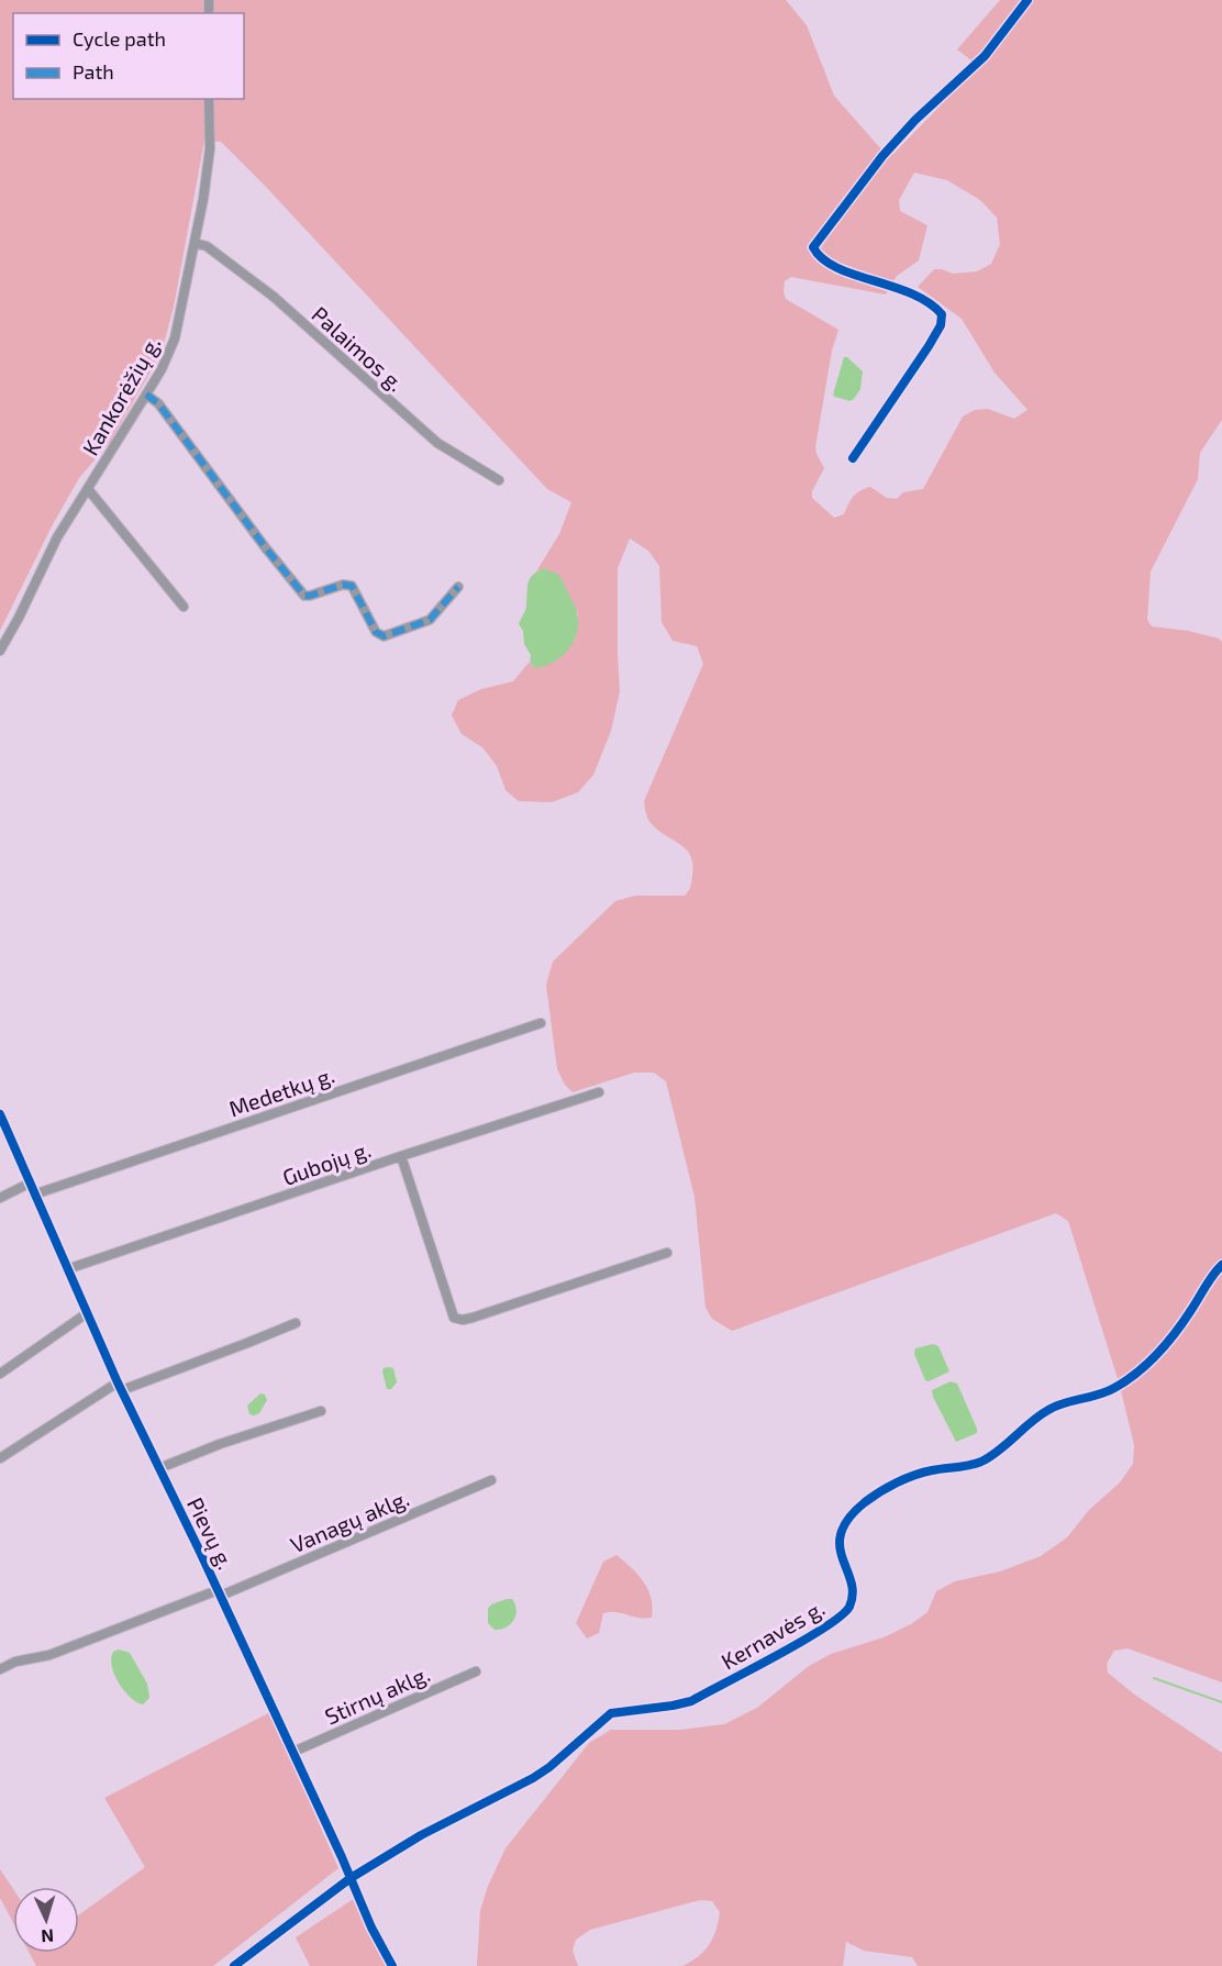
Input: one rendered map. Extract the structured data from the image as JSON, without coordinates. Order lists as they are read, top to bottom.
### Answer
{
  "streets": {
    "street": [
      "Palaimos g.",
      "Kankorėžių g.",
      "Medetkų g.",
      "Gubojų g.",
      "Vanagų aklg.",
      "Pievų g.",
      "Kernavės g.",
      "Stirnų aklg."
    ]
  },
  "crossings": [
    ["Palaimos g.", "Kankorėžių g."],
    ["Medetkų g.", "Pievų g."],
    ["Gubojų g.", "Pievų g."],
    ["Vanagų aklg.", "Pievų g."],
    ["Pievų g.", "Kernavės g."],
    ["Pievų g.", "Stirnų aklg."]
  ],
  "legend": ["Cycle path", "Path"],
  "north": "bottom"
}
